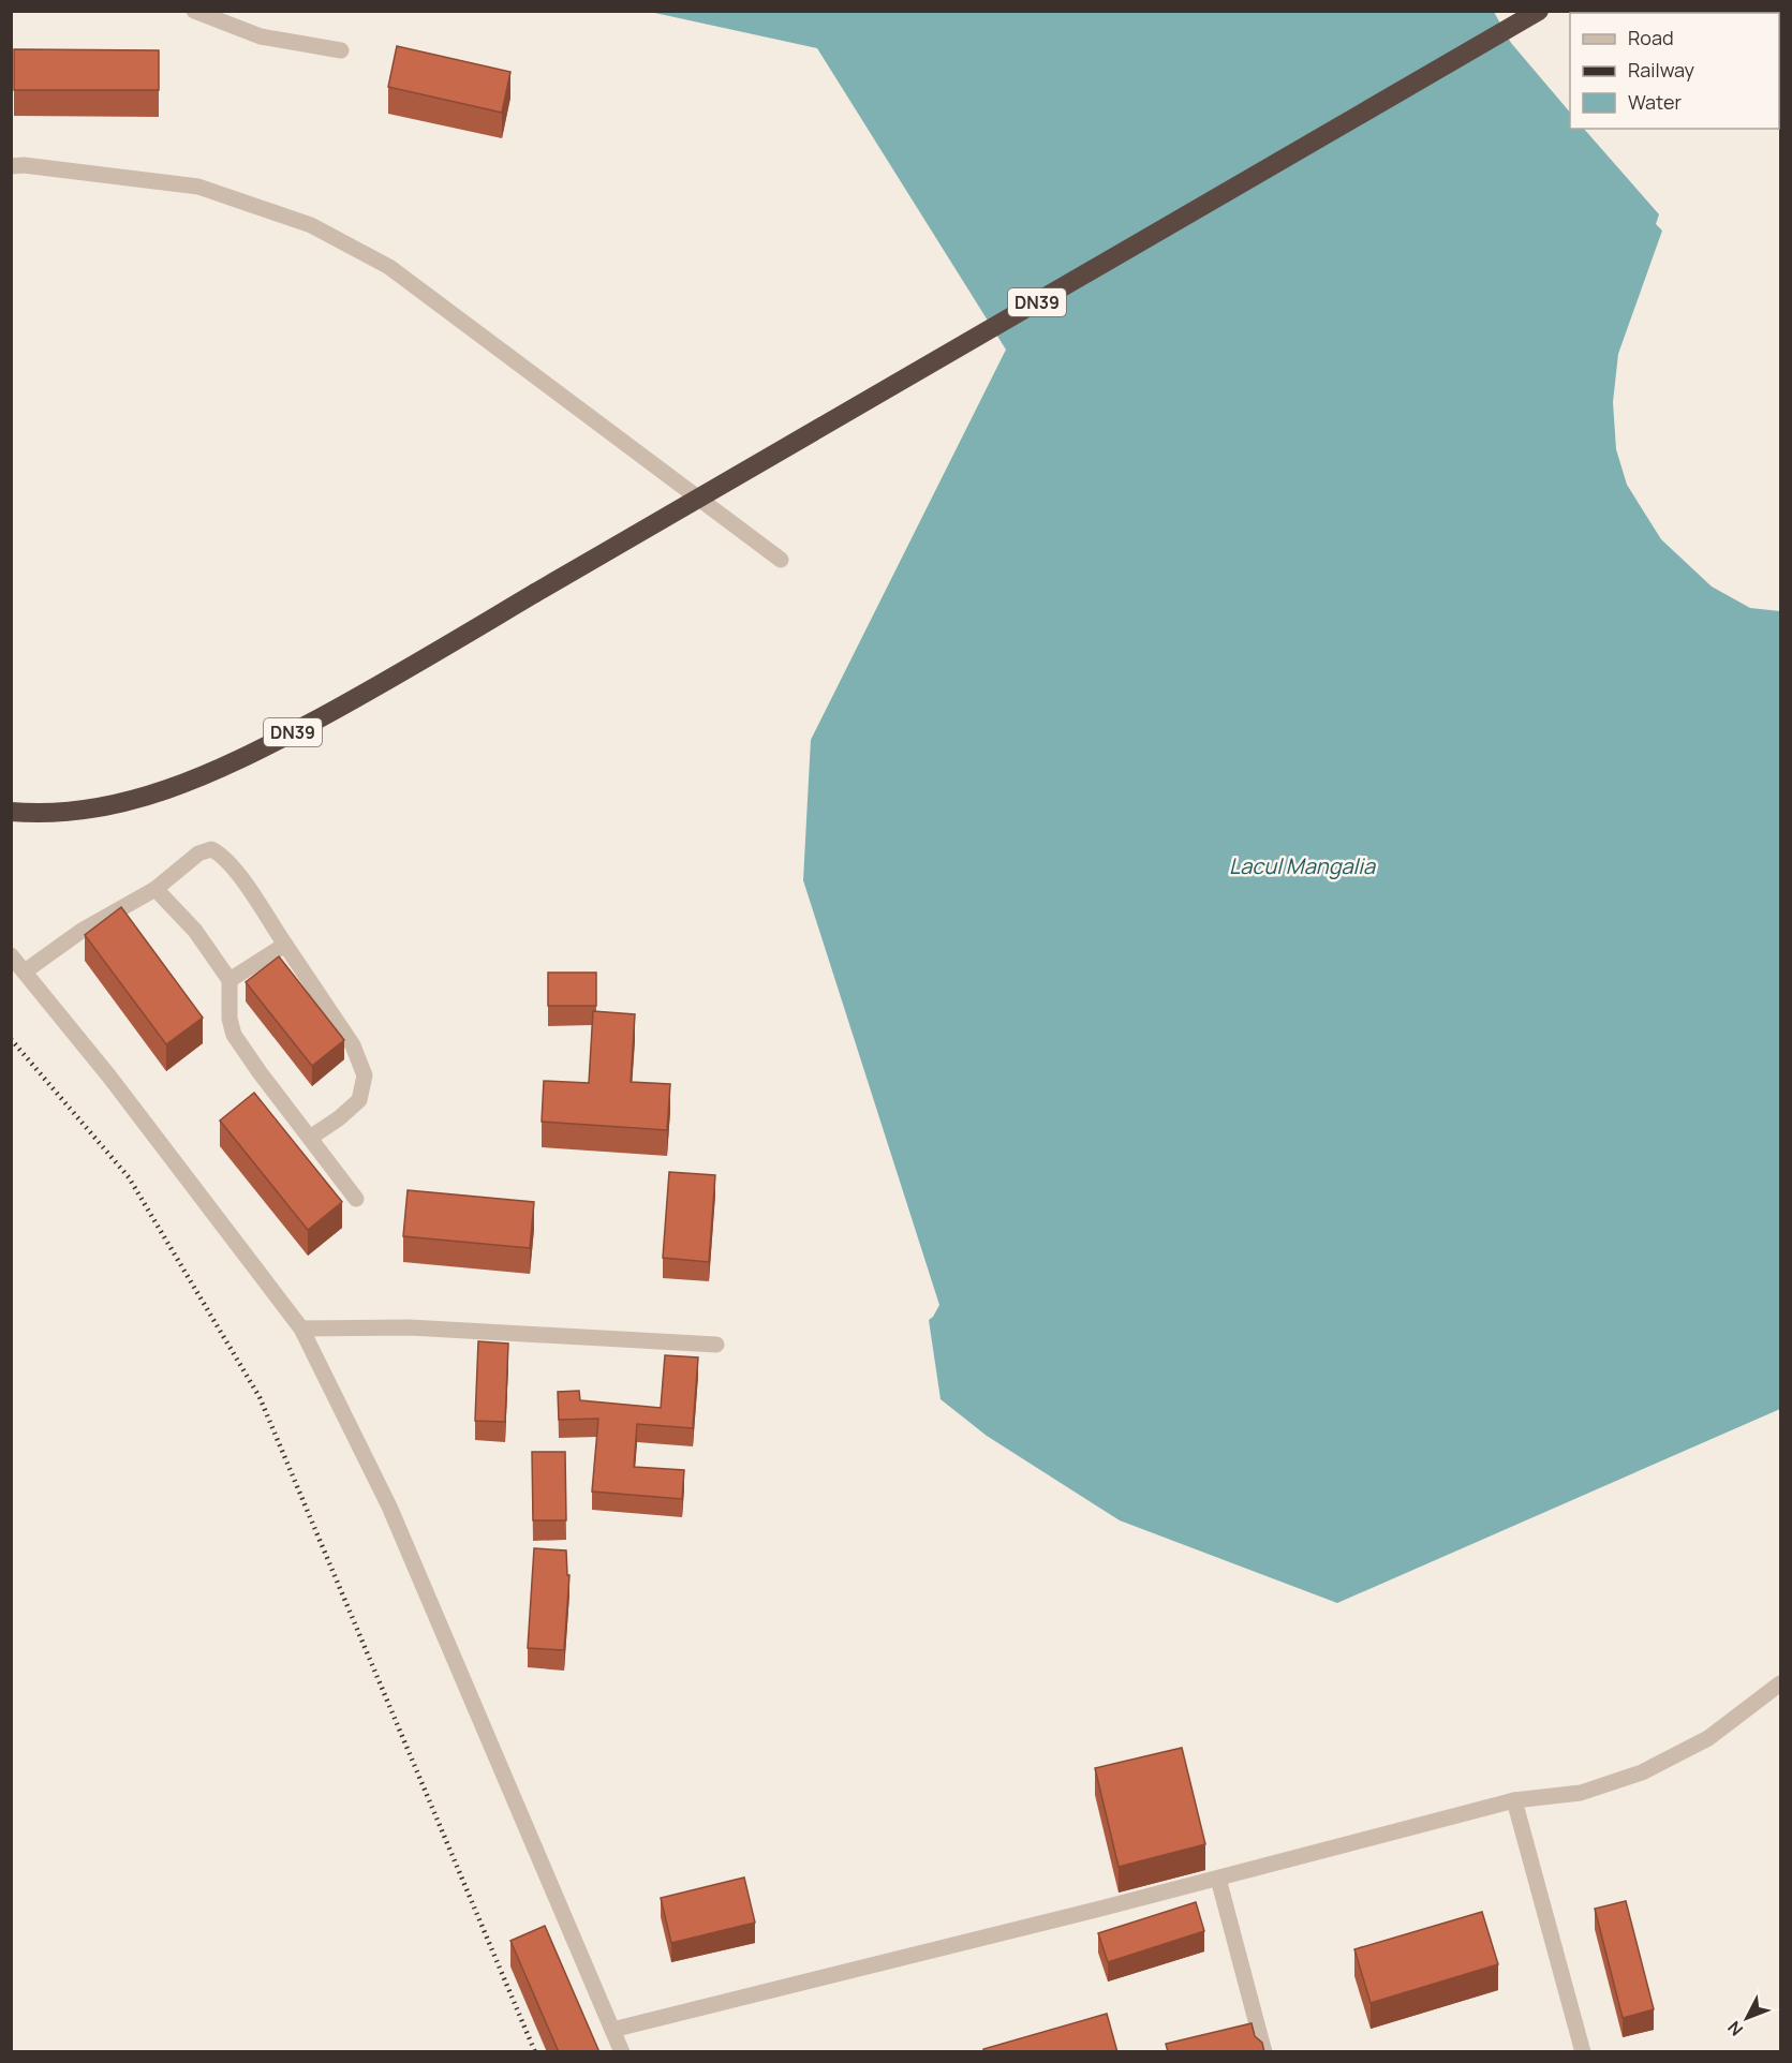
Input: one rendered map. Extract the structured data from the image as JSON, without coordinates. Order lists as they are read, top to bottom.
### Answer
{
  "streets": {
    "highway": ["DN39"]
  },
  "water": ["Lacul Mangalia"],
  "legend": ["Road", "Railway", "Water"],
  "north": "bottom left"
}
